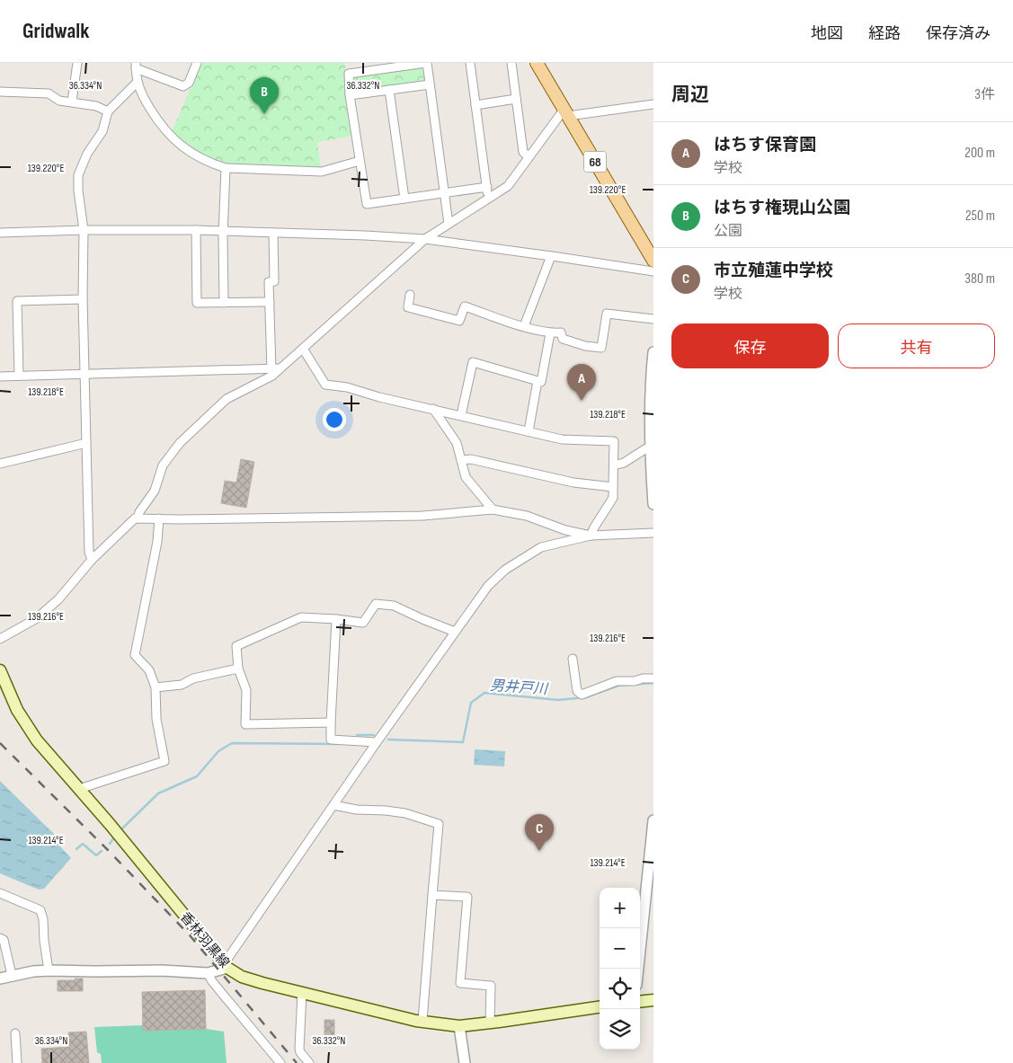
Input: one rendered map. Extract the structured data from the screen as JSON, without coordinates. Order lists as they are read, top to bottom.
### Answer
{
  "streets": {
    "main road": ["68", "香林羽黒線"]
  },
  "water": ["男井戸川"],
  "page": {
    "header": "Gridwalk",
    "nav": ["地図", "経路", "保存済み"],
    "heading": ["周辺", "3件"],
    "pins": ["B", "A", "C"],
    "list": [
      {
        "mark": "A",
        "name": "はちす保育園",
        "note": "学校",
        "value": "200 m"
      },
      {
        "mark": "B",
        "name": "はちす権現山公園",
        "note": "公園",
        "value": "250 m"
      },
      {
        "mark": "C",
        "name": "市立殖蓮中学校",
        "note": "学校",
        "value": "380 m"
      }
    ],
    "buttons": ["保存", "共有"],
    "map_buttons": ["+", "−"]
  },
  "coordinates": [
    "36.334°N",
    "36.332°N",
    "139.220°E",
    "139.218°E",
    "139.216°E",
    "139.214°E"
  ]
}
